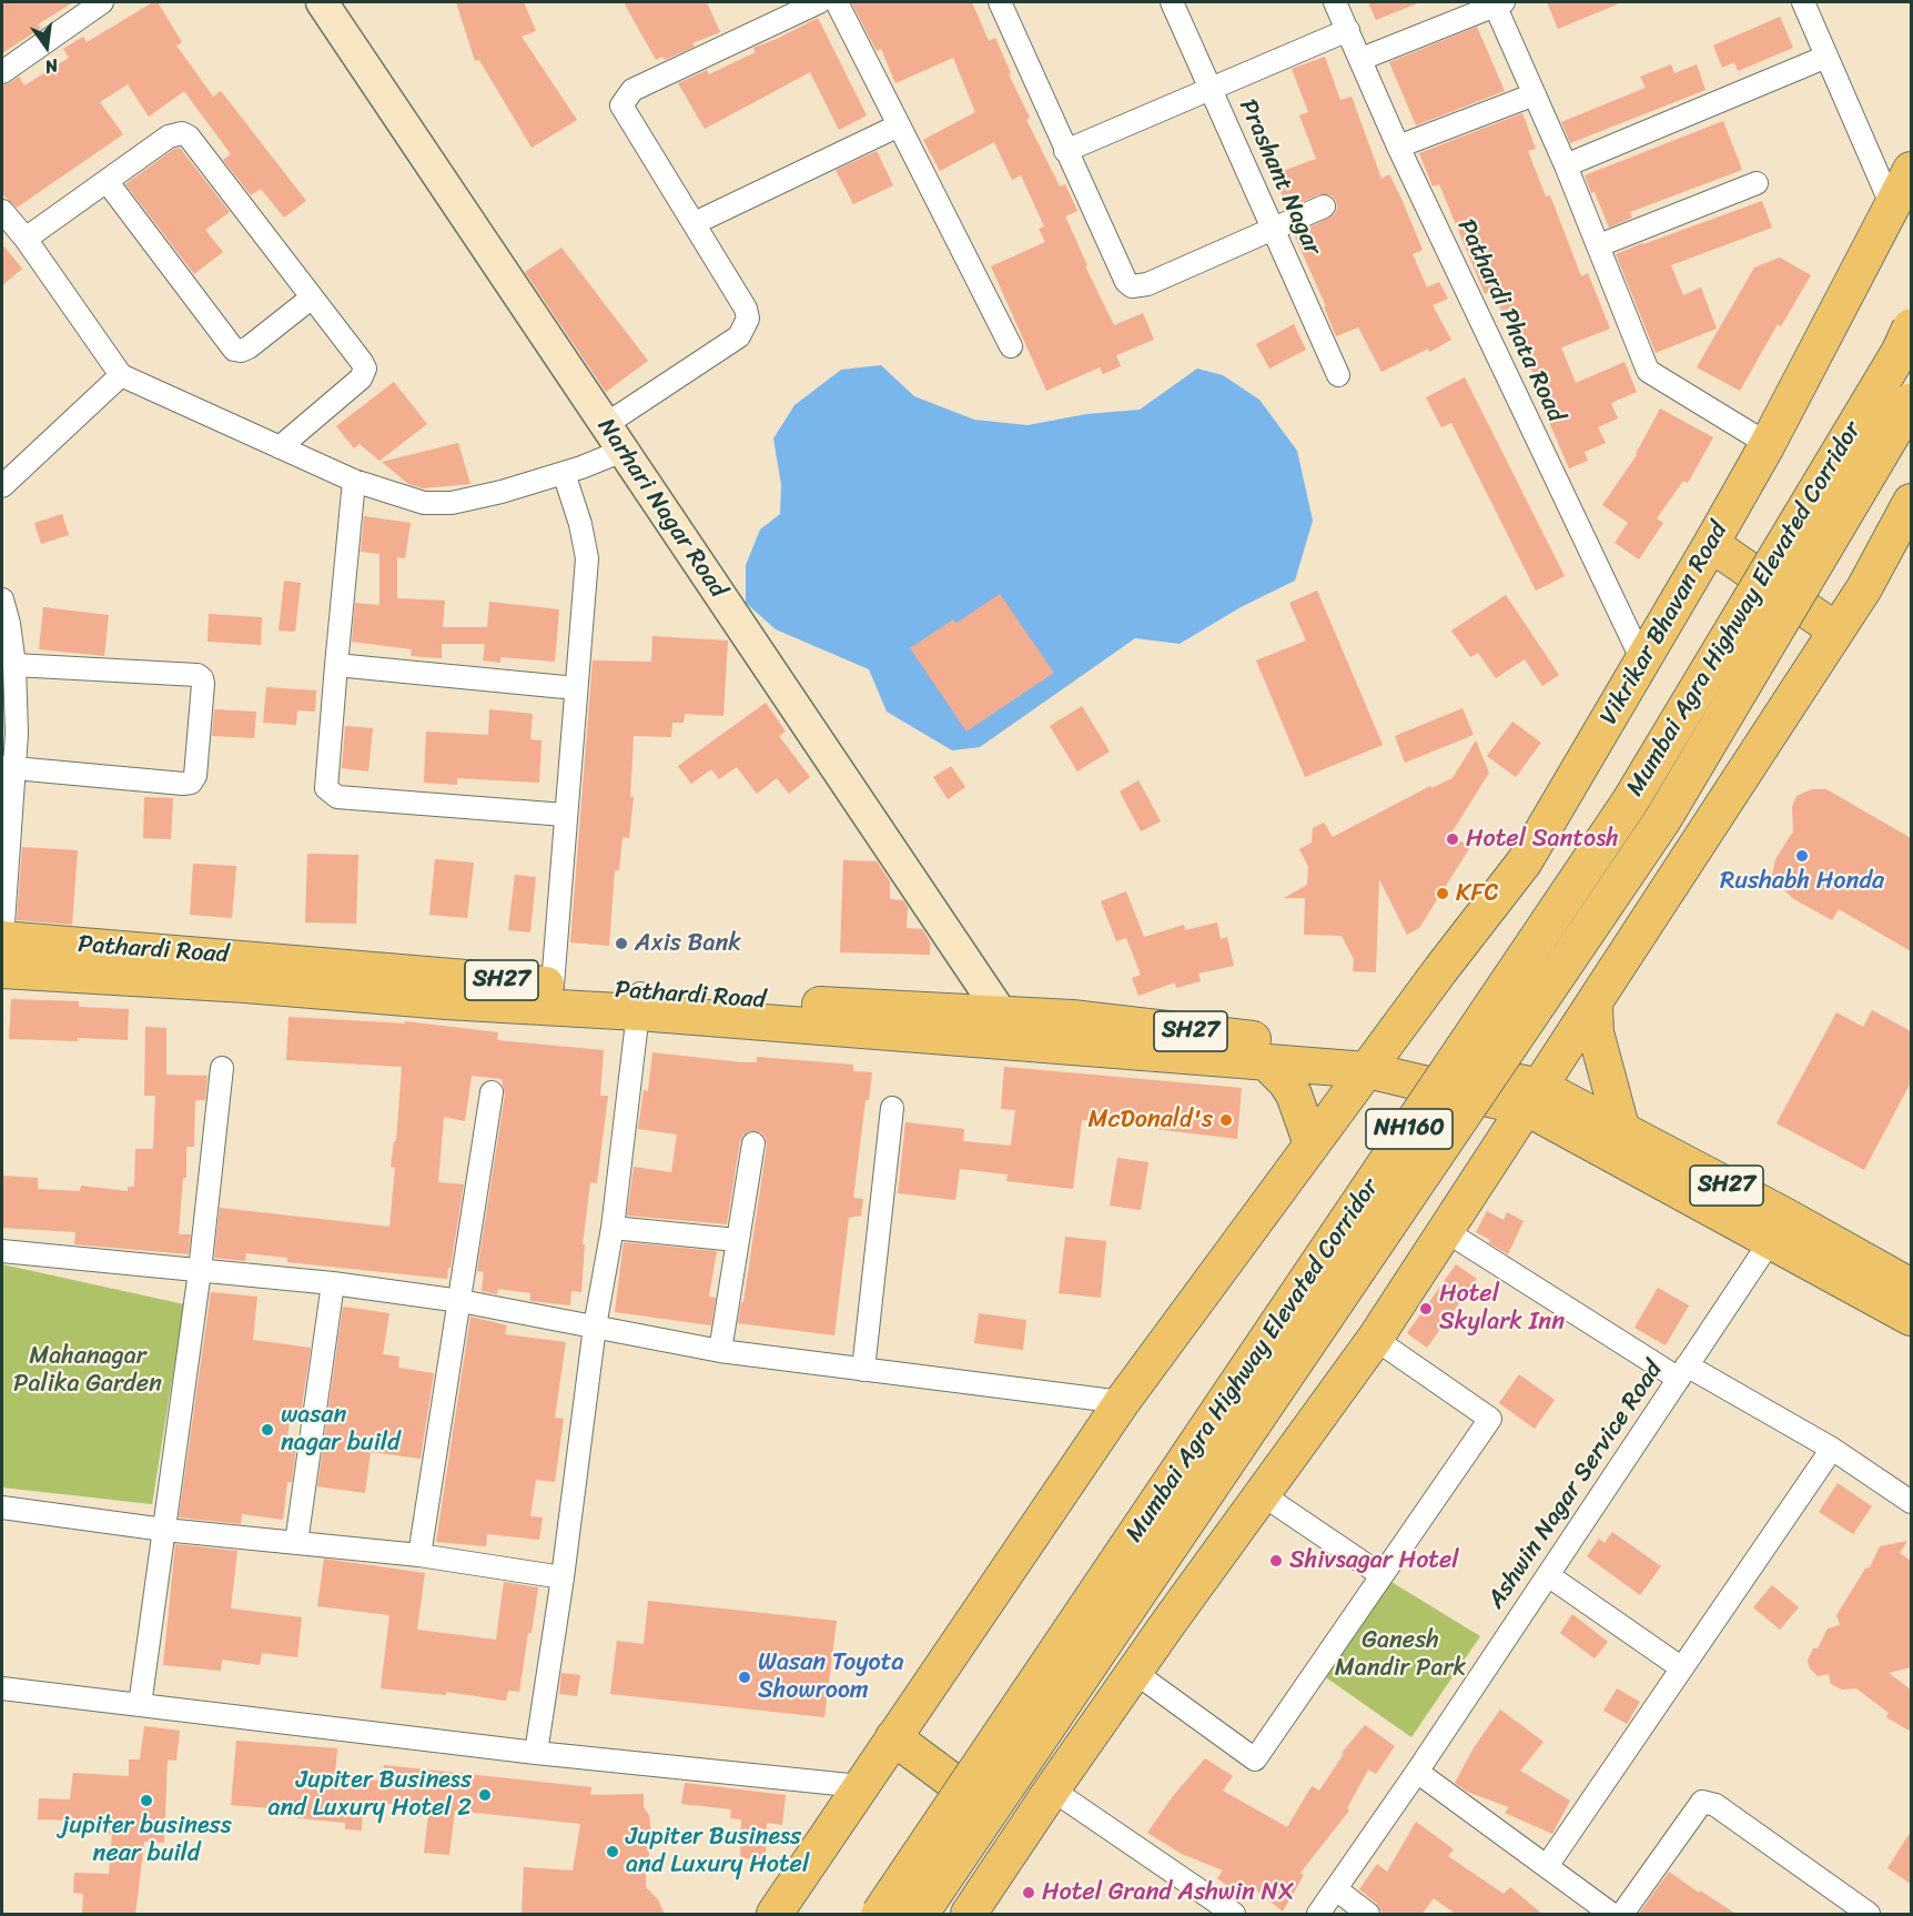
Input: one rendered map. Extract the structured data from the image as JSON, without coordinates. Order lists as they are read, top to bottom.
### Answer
{
  "streets": {
    "highway": ["Mumbai Agra Highway Elevated Corridor", "NH160"],
    "main road": ["Vikrikar Bhavan Road", "Pathardi Road", "SH27"],
    "street": [
      "Prashant Nagar",
      "Pathardi Phata Road",
      "Narhari Nagar Road",
      "Ashwin Nagar Service Road"
    ]
  },
  "crossings": [
    ["Pathardi Phata Road", "Vikrikar Bhavan Road"],
    ["Narhari Nagar Road", "SH27"],
    ["Vikrikar Bhavan Road", "SH27"],
    ["SH27", "Ashwin Nagar Service Road"]
  ],
  "parks": ["Mahanagar Palika Garden", "Ganesh Mandir Park"],
  "places": [
    "Hotel Santosh",
    "Rushabh Honda",
    "KFC",
    "Axis Bank",
    "McDonald's",
    "Hotel Skylark Inn",
    "wasan nagar build",
    "Shivsagar Hotel",
    "Wasan Toyota Showroom",
    "Jupiter Business and Luxury Hotel 2",
    "jupiter business near build",
    "Jupiter Business and Luxury Hotel",
    "Hotel Grand Ashwin NX"
  ],
  "north": "bottom"
}
